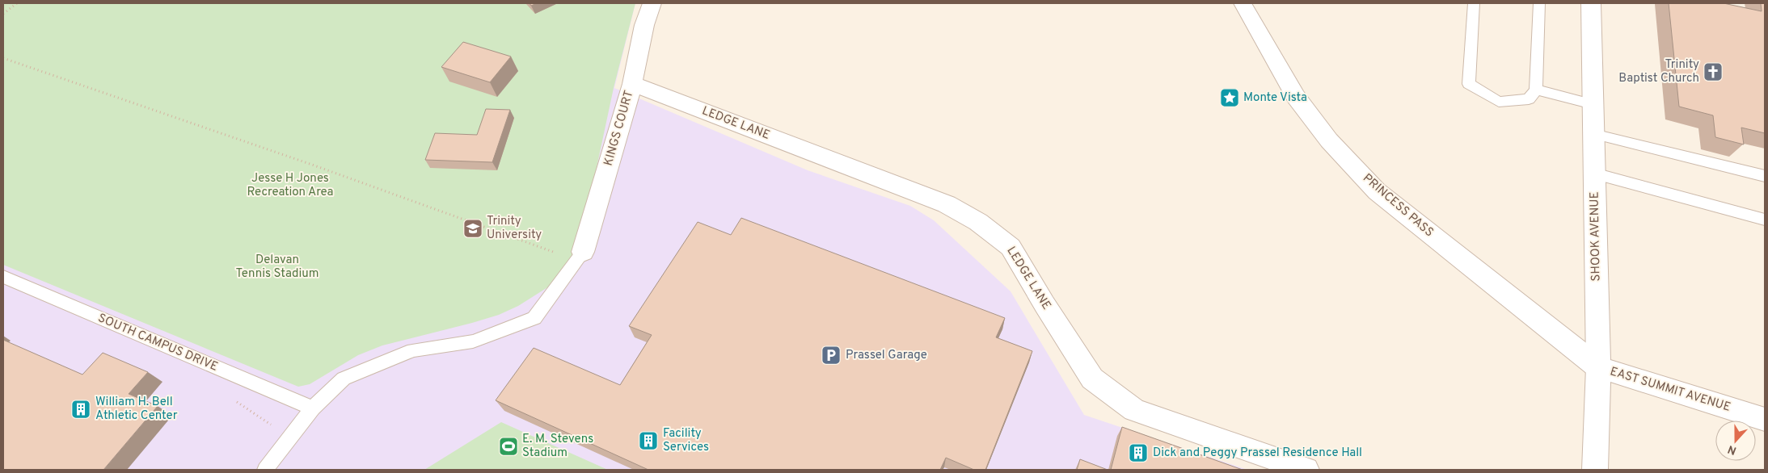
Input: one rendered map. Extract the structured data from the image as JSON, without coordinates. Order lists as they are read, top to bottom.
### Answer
{
  "streets": {
    "street": [
      "LEDGE LANE",
      "KINGS COURT",
      "PRINCESS PASS",
      "SHOOK AVENUE",
      "EAST SUMMIT AVENUE"
    ],
    "lane": ["SOUTH CAMPUS DRIVE"]
  },
  "crossings": [
    ["LEDGE LANE", "KINGS COURT"],
    ["PRINCESS PASS", "SHOOK AVENUE"],
    ["PRINCESS PASS", "EAST SUMMIT AVENUE"],
    ["SHOOK AVENUE", "EAST SUMMIT AVENUE"]
  ],
  "parks": ["Jesse H Jones Recreation Area", "Delavan Tennis Stadium"],
  "places": {
    "church": ["Trinity Baptist Church"],
    "place": ["Monte Vista"],
    "school or university": ["Trinity University"],
    "parking": ["Prassel Garage"],
    "building": ["William H. Bell Athletic Center", "Facility Services", "Dick and Peggy Prassel Residence Hall"],
    "sports": ["E. M. Stevens Stadium"]
  },
  "north": "bottom"
}
